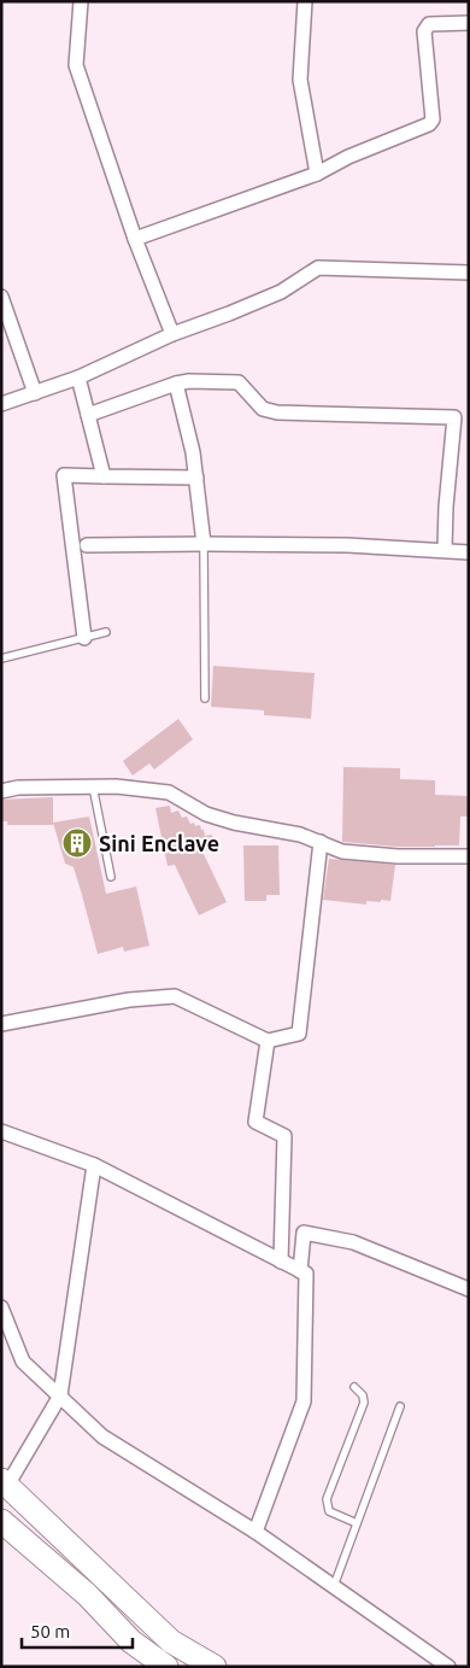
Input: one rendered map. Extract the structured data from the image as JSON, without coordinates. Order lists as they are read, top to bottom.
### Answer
{
  "places": {
    "building": ["Sini Enclave"]
  },
  "scale_bar": "50 m"
}
